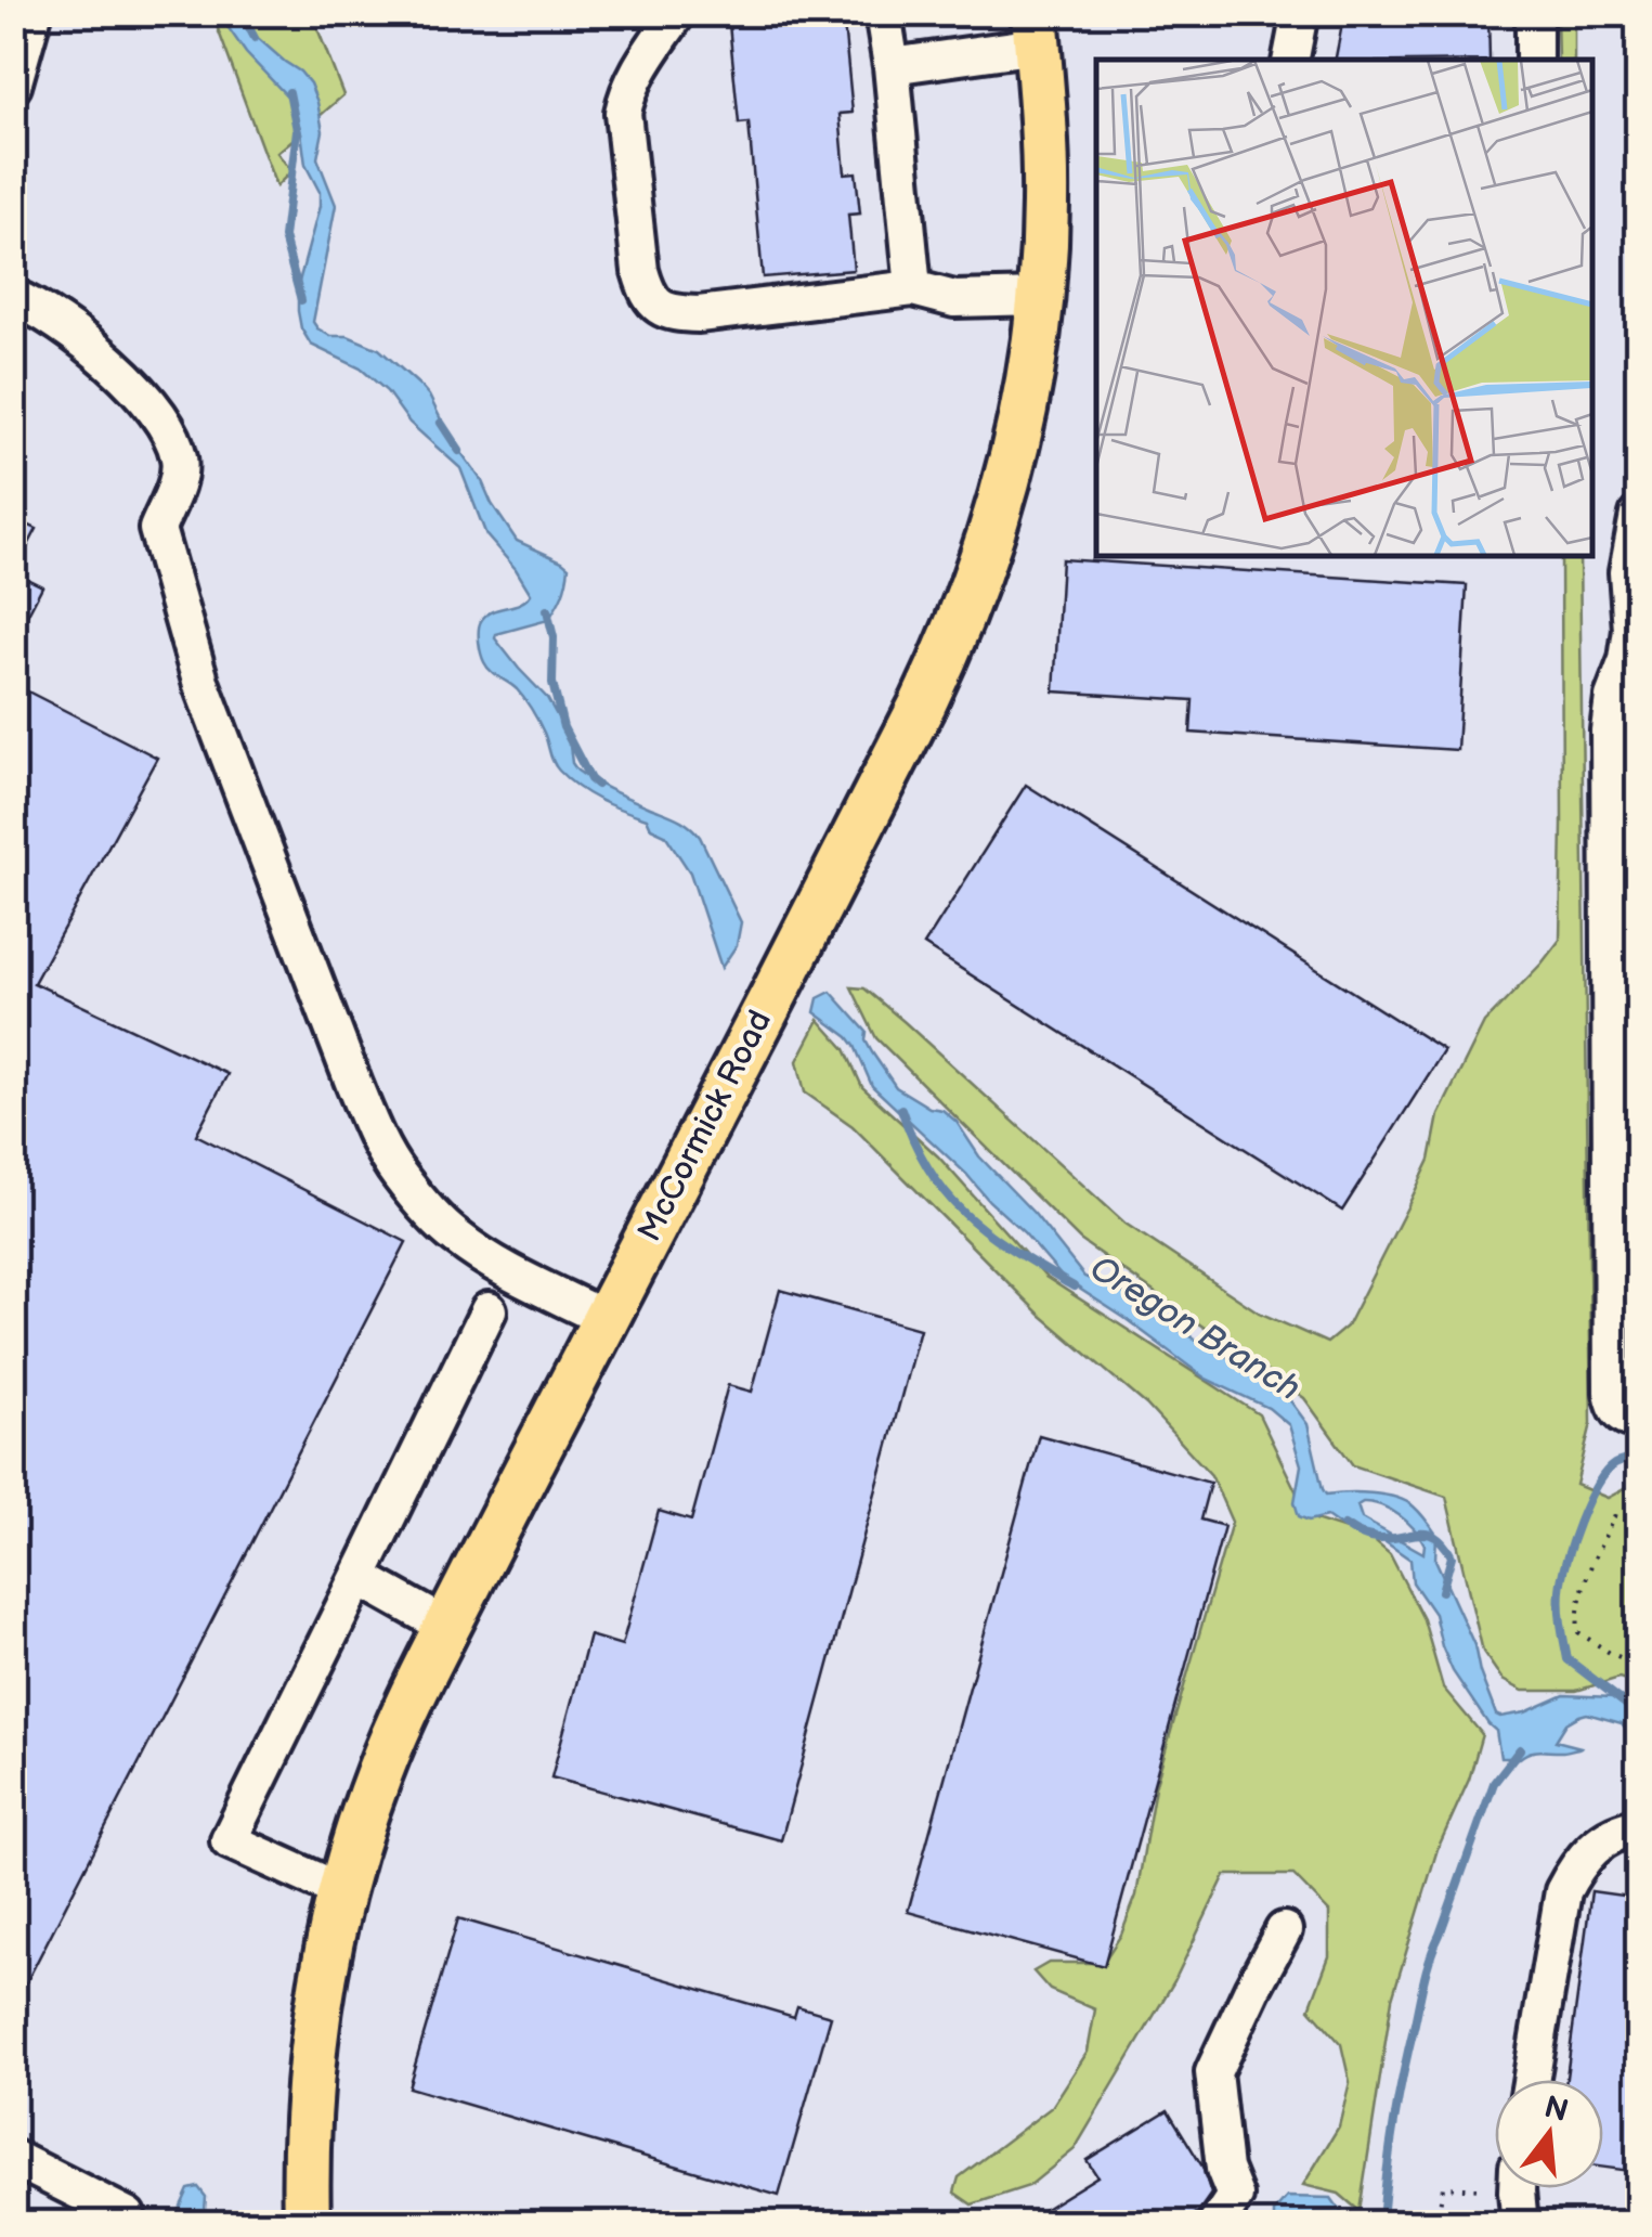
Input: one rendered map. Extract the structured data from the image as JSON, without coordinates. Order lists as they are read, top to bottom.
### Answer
{
  "streets": {
    "main road": ["McCormick Road"]
  },
  "water": ["Oregon Branch"],
  "north": "top"
}
